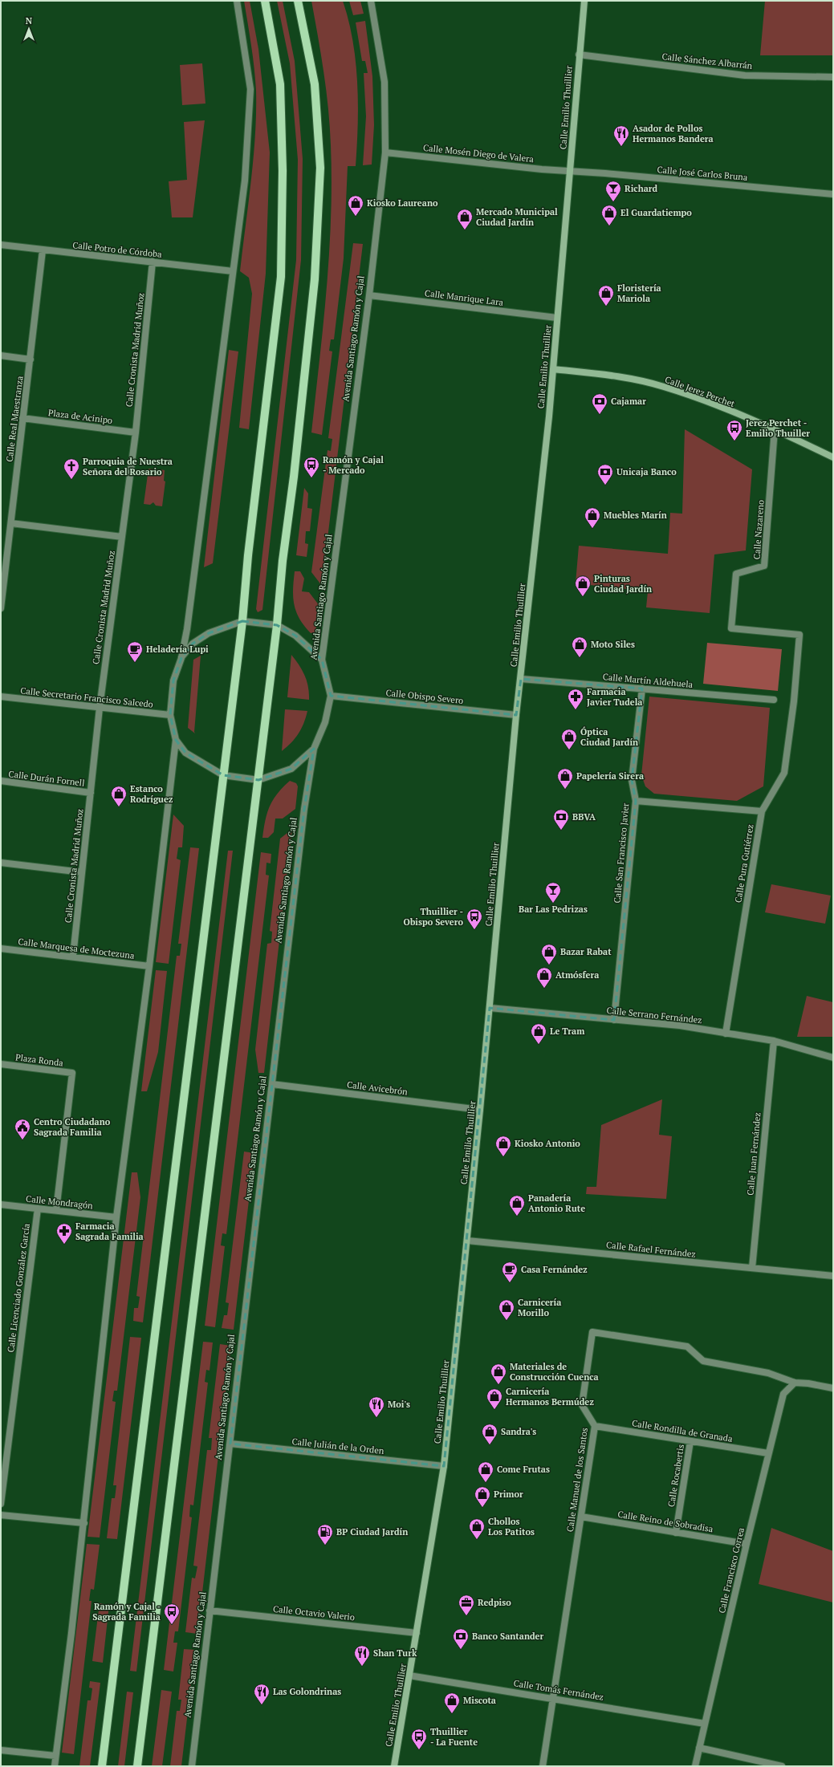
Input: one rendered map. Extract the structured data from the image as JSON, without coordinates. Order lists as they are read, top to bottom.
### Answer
{
  "streets": {
    "main road": ["Calle Emilio Thuillier", "Calle Jerez Perchet"],
    "street": [
      "Calle Sánchez Albarrán",
      "Calle Mosén Diego de Valera",
      "Calle José Carlos Bruna",
      "Calle Potro de Córdoba",
      "Calle Manrique Lara",
      "Avenida Santiago Ramón y Cajal",
      "Calle Cronista Madrid Muñoz",
      "Plaza de Acinipo",
      "Calle Real Maestranza",
      "Calle Nazareno",
      "Calle Martín Aldehuela",
      "Calle Obispo Severo",
      "Calle Secretario Francisco Salcedo",
      "Calle Durán Fornell",
      "Calle San Francisco Javier",
      "Calle Pura Gutiérrez",
      "Calle Marquesa de Moctezuna",
      "Calle Serrano Fernández",
      "Plaza Ronda",
      "Calle Avicebrón",
      "Calle Juan Fernández",
      "Calle Mondragón",
      "Calle Rafael Fernández",
      "Calle Licenciado González García",
      "Calle Rondilla de Granada",
      "Calle Julián de la Orden",
      "Calle Rocabertis",
      "Calle Manuel de los Santos",
      "Calle Reino de Sobradisa",
      "Calle Francisco Correa",
      "Calle Octavio Valerio",
      "Calle Tomás Fernández"
    ]
  },
  "crossings": [
    ["Calle Sánchez Albarrán", "Calle Emilio Thuillier"],
    ["Calle Emilio Thuillier", "Calle Mosén Diego de Valera"],
    ["Calle Emilio Thuillier", "Calle José Carlos Bruna"],
    ["Calle Emilio Thuillier", "Calle Manrique Lara"],
    ["Calle Emilio Thuillier", "Calle Jerez Perchet"],
    ["Calle Emilio Thuillier", "Calle Martín Aldehuela"],
    ["Calle Emilio Thuillier", "Calle Obispo Severo"],
    ["Calle Emilio Thuillier", "Calle Serrano Fernández"],
    ["Calle Emilio Thuillier", "Calle Avicebrón"],
    ["Calle Emilio Thuillier", "Calle Rafael Fernández"],
    ["Calle Emilio Thuillier", "Calle Julián de la Orden"],
    ["Calle Emilio Thuillier", "Calle Octavio Valerio"],
    ["Calle Emilio Thuillier", "Calle Tomás Fernández"],
    ["Calle Mosén Diego de Valera", "Calle José Carlos Bruna"],
    ["Calle Mosén Diego de Valera", "Avenida Santiago Ramón y Cajal"],
    ["Calle Potro de Córdoba", "Calle Cronista Madrid Muñoz"],
    ["Calle Potro de Córdoba", "Calle Real Maestranza"],
    ["Calle Manrique Lara", "Avenida Santiago Ramón y Cajal"],
    ["Avenida Santiago Ramón y Cajal", "Calle Obispo Severo"],
    ["Avenida Santiago Ramón y Cajal", "Calle Avicebrón"],
    ["Avenida Santiago Ramón y Cajal", "Calle Julián de la Orden"],
    ["Avenida Santiago Ramón y Cajal", "Calle Octavio Valerio"],
    ["Calle Cronista Madrid Muñoz", "Plaza de Acinipo"],
    ["Calle Cronista Madrid Muñoz", "Calle Secretario Francisco Salcedo"],
    ["Calle Cronista Madrid Muñoz", "Calle Durán Fornell"],
    ["Calle Cronista Madrid Muñoz", "Calle Marquesa de Moctezuna"],
    ["Calle Jerez Perchet", "Calle Nazareno"],
    ["Plaza de Acinipo", "Calle Real Maestranza"],
    ["Calle Nazareno", "Calle Pura Gutiérrez"],
    ["Calle Martín Aldehuela", "Calle San Francisco Javier"],
    ["Calle San Francisco Javier", "Calle Serrano Fernández"],
    ["Calle Pura Gutiérrez", "Calle Serrano Fernández"],
    ["Calle Serrano Fernández", "Calle Juan Fernández"],
    ["Plaza Ronda", "Calle Mondragón"],
    ["Calle Juan Fernández", "Calle Rafael Fernández"],
    ["Calle Mondragón", "Calle Licenciado González García"],
    ["Calle Rondilla de Granada", "Calle Rocabertis"],
    ["Calle Rondilla de Granada", "Calle Manuel de los Santos"],
    ["Calle Rondilla de Granada", "Calle Francisco Correa"],
    ["Calle Rocabertis", "Calle Reino de Sobradisa"],
    ["Calle Manuel de los Santos", "Calle Reino de Sobradisa"],
    ["Calle Manuel de los Santos", "Calle Francisco Correa"],
    ["Calle Manuel de los Santos", "Calle Tomás Fernández"],
    ["Calle Reino de Sobradisa", "Calle Francisco Correa"],
    ["Calle Francisco Correa", "Calle Tomás Fernández"]
  ],
  "places": {
    "restaurant": [
      "Asador de Pollos Hermanos Bandera",
      "Moi's",
      "Shan Turk",
      "Las Golondrinas"
    ],
    "bar": ["Richard", "Bar Las Pedrizas"],
    "shop": [
      "Kiosko Laureano",
      "El Guardatiempo",
      "Mercado Municipal Ciudad Jardín",
      "Floristería Mariola",
      "Muebles Marín",
      "Pinturas Ciudad Jardín",
      "Moto Siles",
      "Óptica Ciudad Jardín",
      "Papelería Sirera",
      "Estanco Rodríguez",
      "Bazar Rabat",
      "Atmósfera",
      "Le Tram",
      "Kiosko Antonio",
      "Panadería Antonio Rute",
      "Carnicería Morillo",
      "Materiales de Construcción Cuenca",
      "Carnicería Hermanos Bermúdez",
      "Sandra's",
      "Come Frutas",
      "Primor",
      "Chollos Los Patitos",
      "Miscota"
    ],
    "bank": [
      "Cajamar",
      "Unicaja Banco",
      "BBVA",
      "Banco Santander"
    ],
    "bus stop": [
      "Jerez Perchet - Emilio Thuiller",
      "Ramón y Cajal - Mercado",
      "Thuillier - Obispo Severo",
      "Ramón y Cajal - Sagrada Familia",
      "Thuillier - La Fuente"
    ],
    "church": ["Parroquia de Nuestra Señora del Rosario"],
    "cafe": ["Heladería Lupi", "Casa Fernández"],
    "pharmacy": ["Farmacia Javier Tudela", "Farmacia Sagrada Familia"],
    "public building": ["Centro Ciudadano Sagrada Familia"],
    "fuel station": ["BP Ciudad Jardín"],
    "office": ["Redpiso"]
  },
  "north": "top"
}
